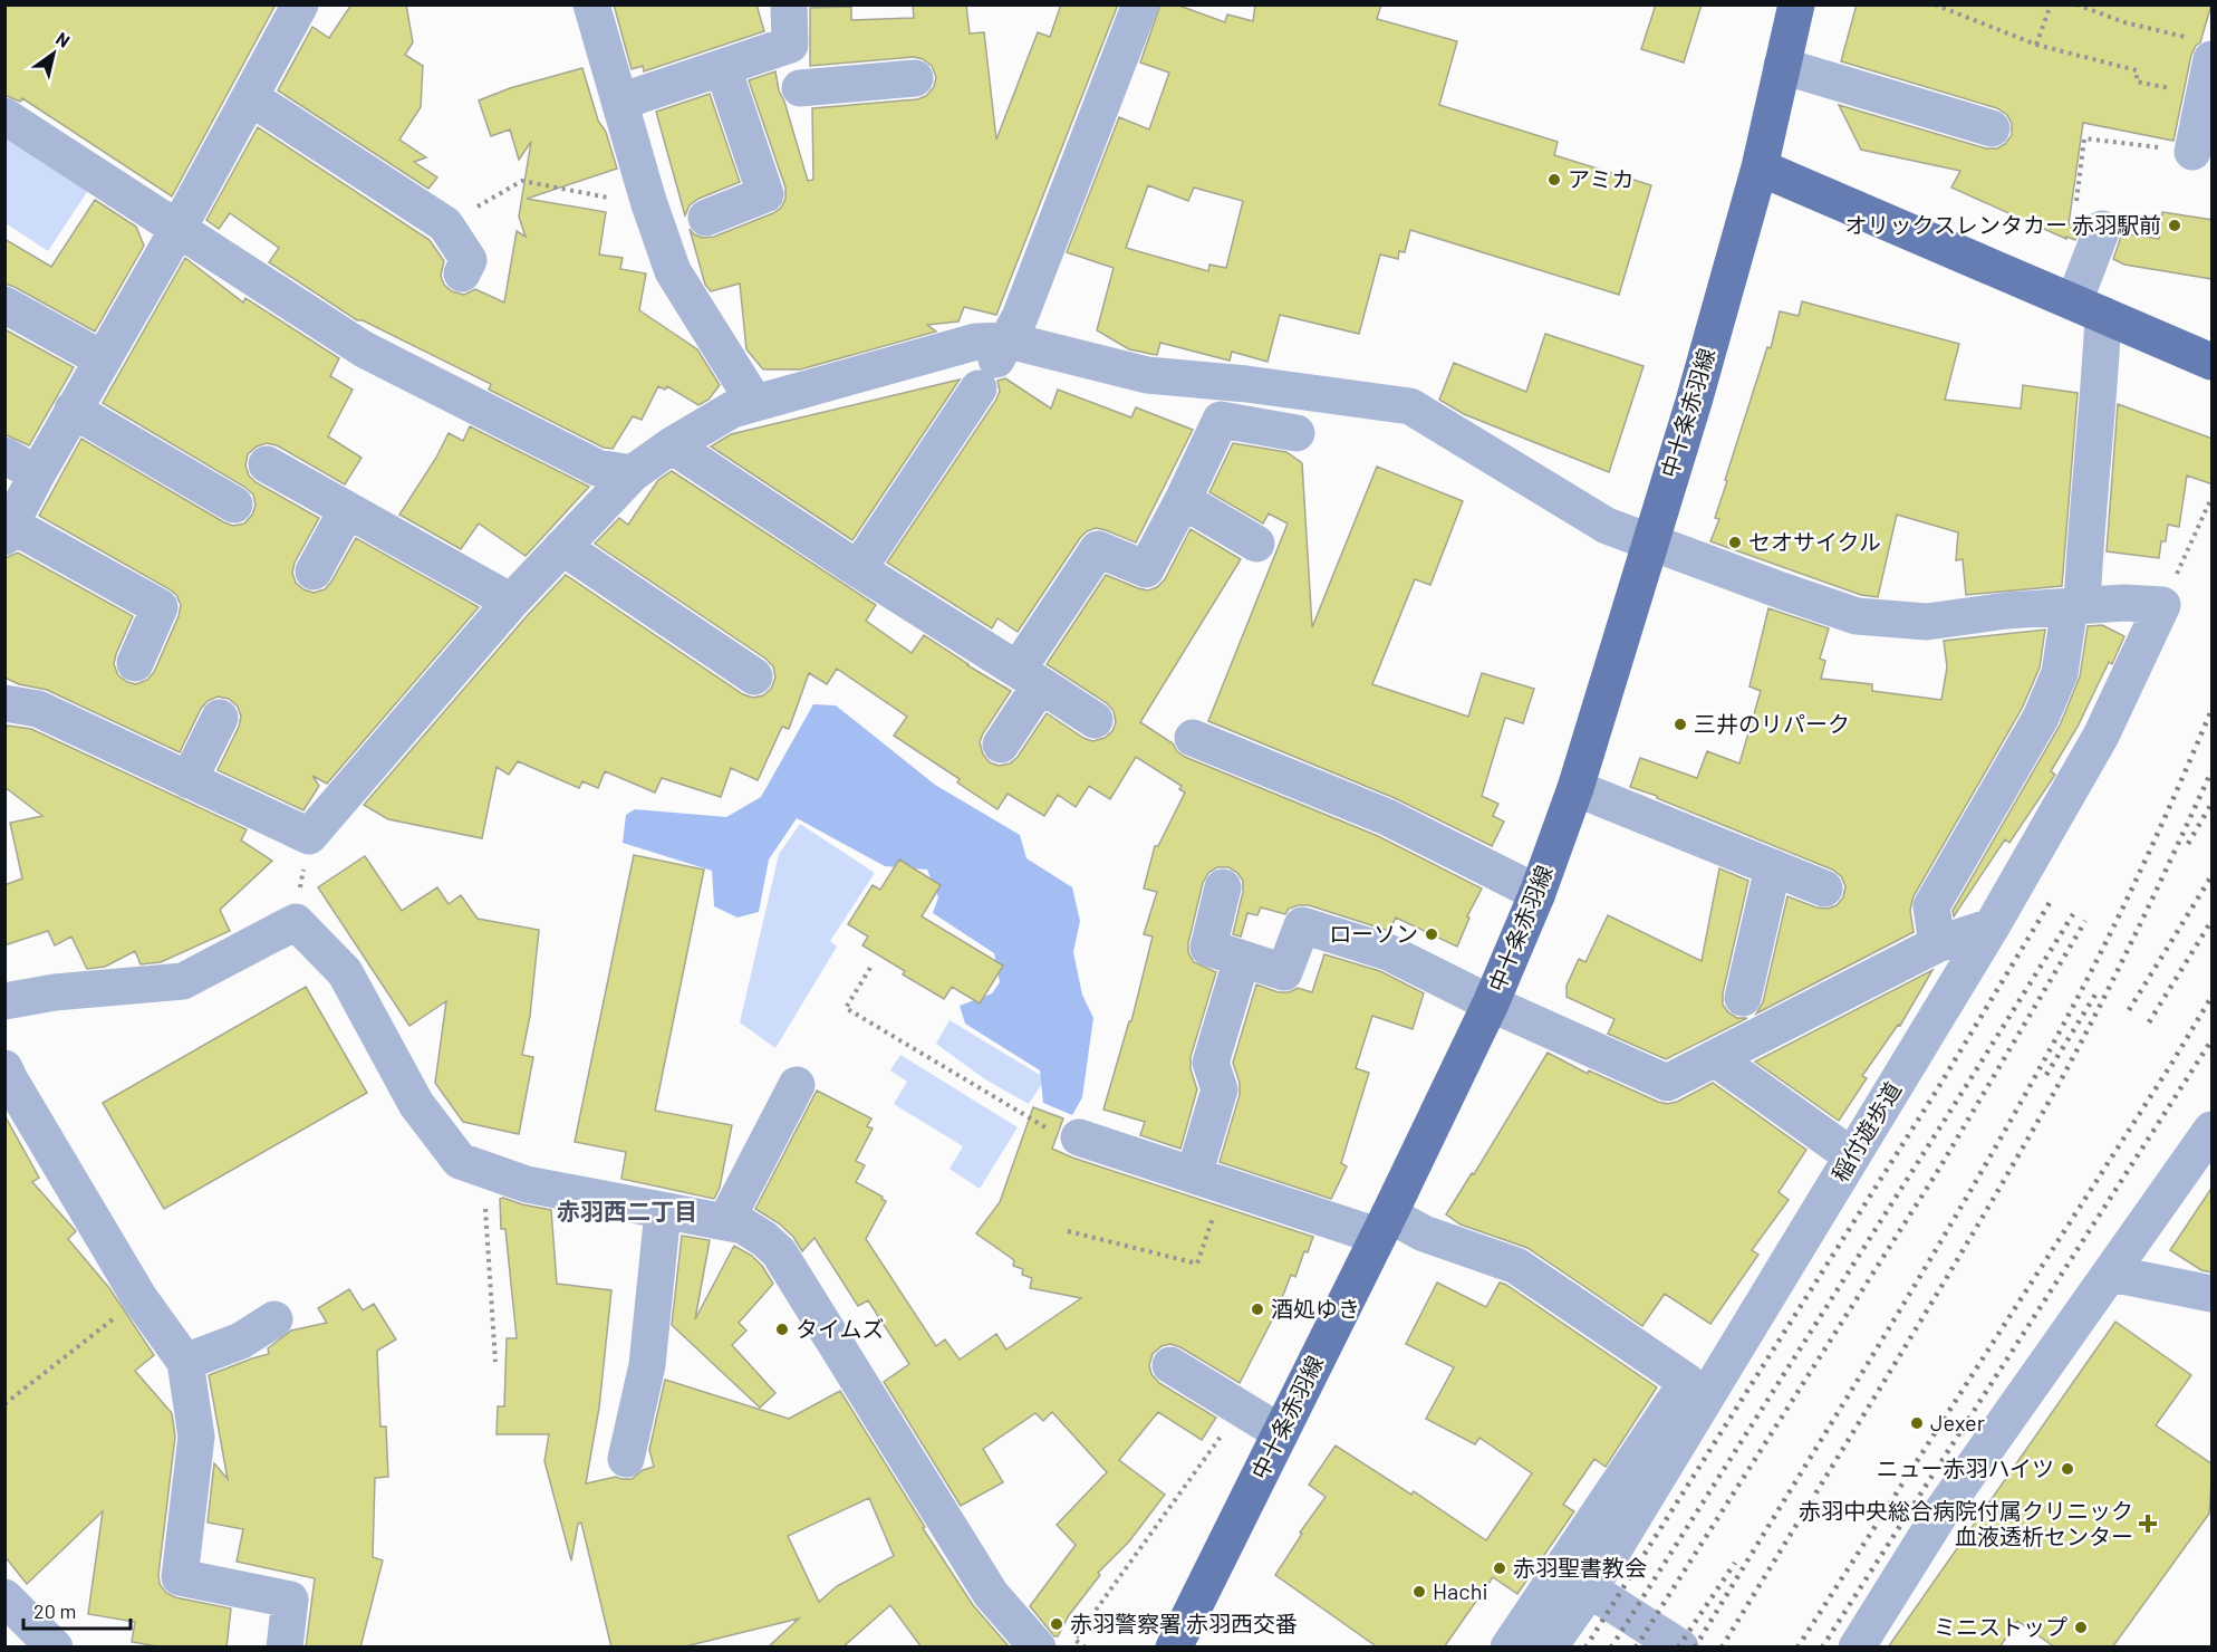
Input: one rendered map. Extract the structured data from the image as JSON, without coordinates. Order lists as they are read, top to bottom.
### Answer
{
  "streets": {
    "main road": ["中十条赤羽線"],
    "street": ["稲付遊歩道"]
  },
  "districts": ["赤羽西二丁目"],
  "places": {
    "other": [
      "アミカ",
      "オリックスレンタカー 赤羽駅前",
      "セオサイクル",
      "三井のリパーク",
      "ローソン",
      "酒処ゆき",
      "タイムズ",
      "Jexer",
      "ニュー赤羽ハイツ",
      "赤羽聖書教会",
      "Hachi",
      "赤羽警察署 赤羽西交番",
      "ミニストップ"
    ],
    "health": ["赤羽中央総合病院付属クリニック 血液透析センター"]
  },
  "scale_bar": "20 m",
  "north": "top right"
}
